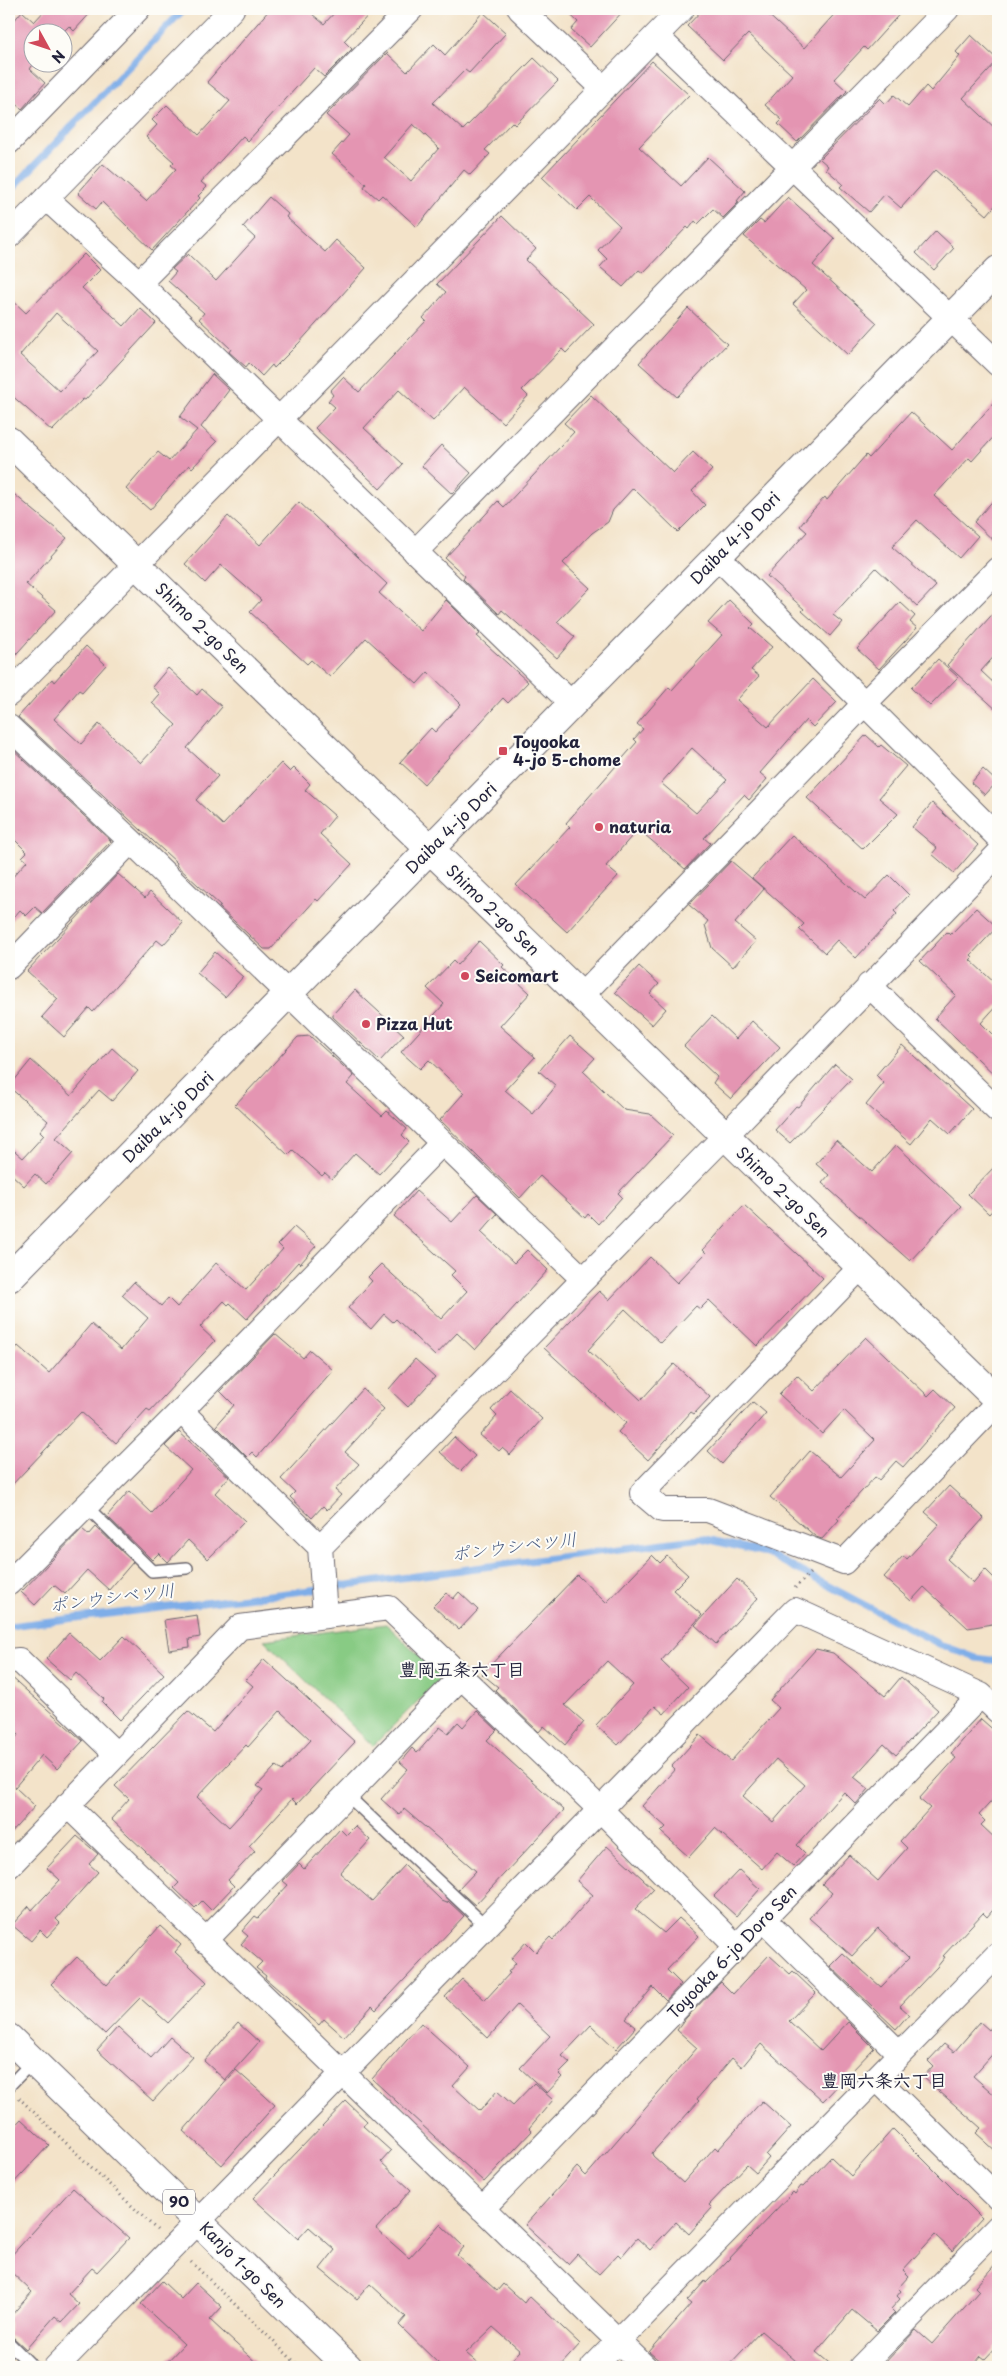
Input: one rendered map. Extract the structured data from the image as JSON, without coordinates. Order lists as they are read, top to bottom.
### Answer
{
  "streets": {
    "street": [
      "Daiba 4-jo Dori",
      "Shimo 2-go Sen",
      "Toyooka 6-jo Doro Sen",
      "90",
      "Kanjo 1-go Sen"
    ]
  },
  "crossings": [
    ["Daiba 4-jo Dori", "Shimo 2-go Sen"]
  ],
  "districts": ["豊岡五条六丁目", "豊岡六条六丁目"],
  "water": ["ポンウシベツ川"],
  "places": {
    "transit": ["Toyooka 4-jo 5-chome"],
    "other": ["naturia", "Seicomart", "Pizza Hut"]
  },
  "north": "bottom right"
}
